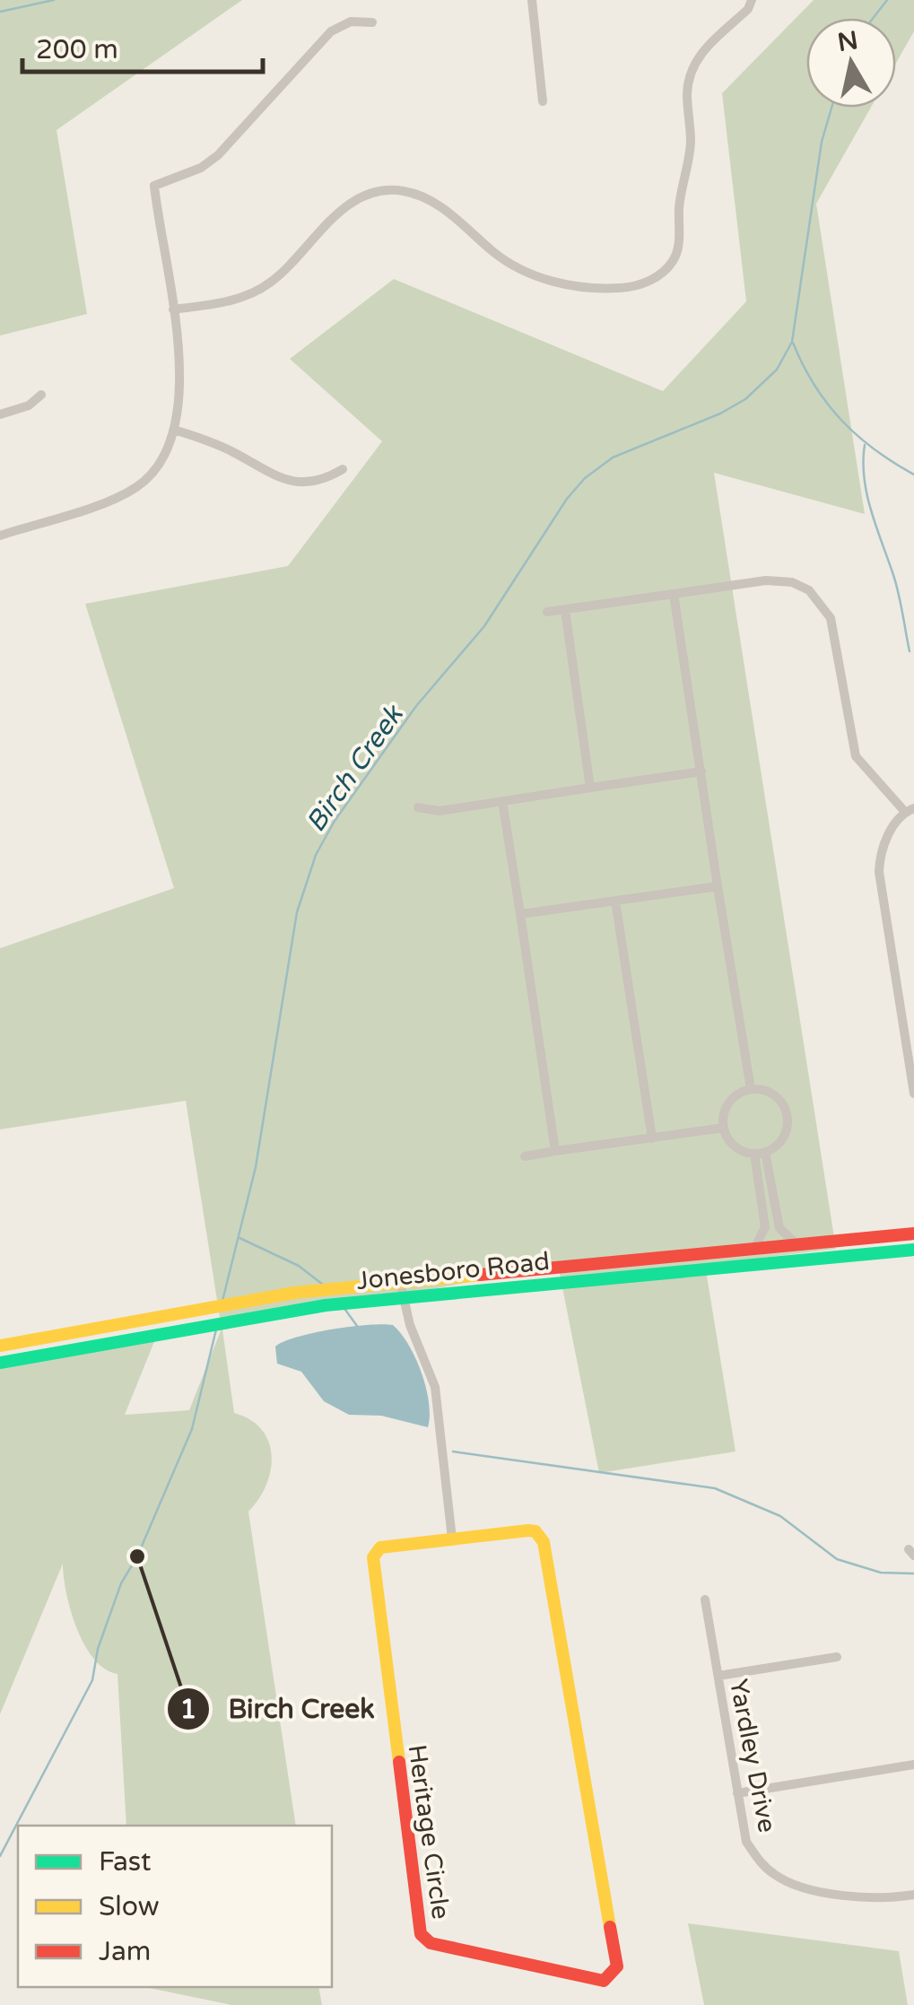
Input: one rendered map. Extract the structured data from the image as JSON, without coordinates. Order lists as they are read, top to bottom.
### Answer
{
  "streets": {
    "main road": ["Jonesboro Road", "Heritage Circle"],
    "street": ["Yardley Drive"]
  },
  "water": ["Birch Creek"],
  "places": ["Birch Creek"],
  "legend": ["Fast", "Slow", "Jam"],
  "scale_bar": "200 m",
  "north": "top"
}
